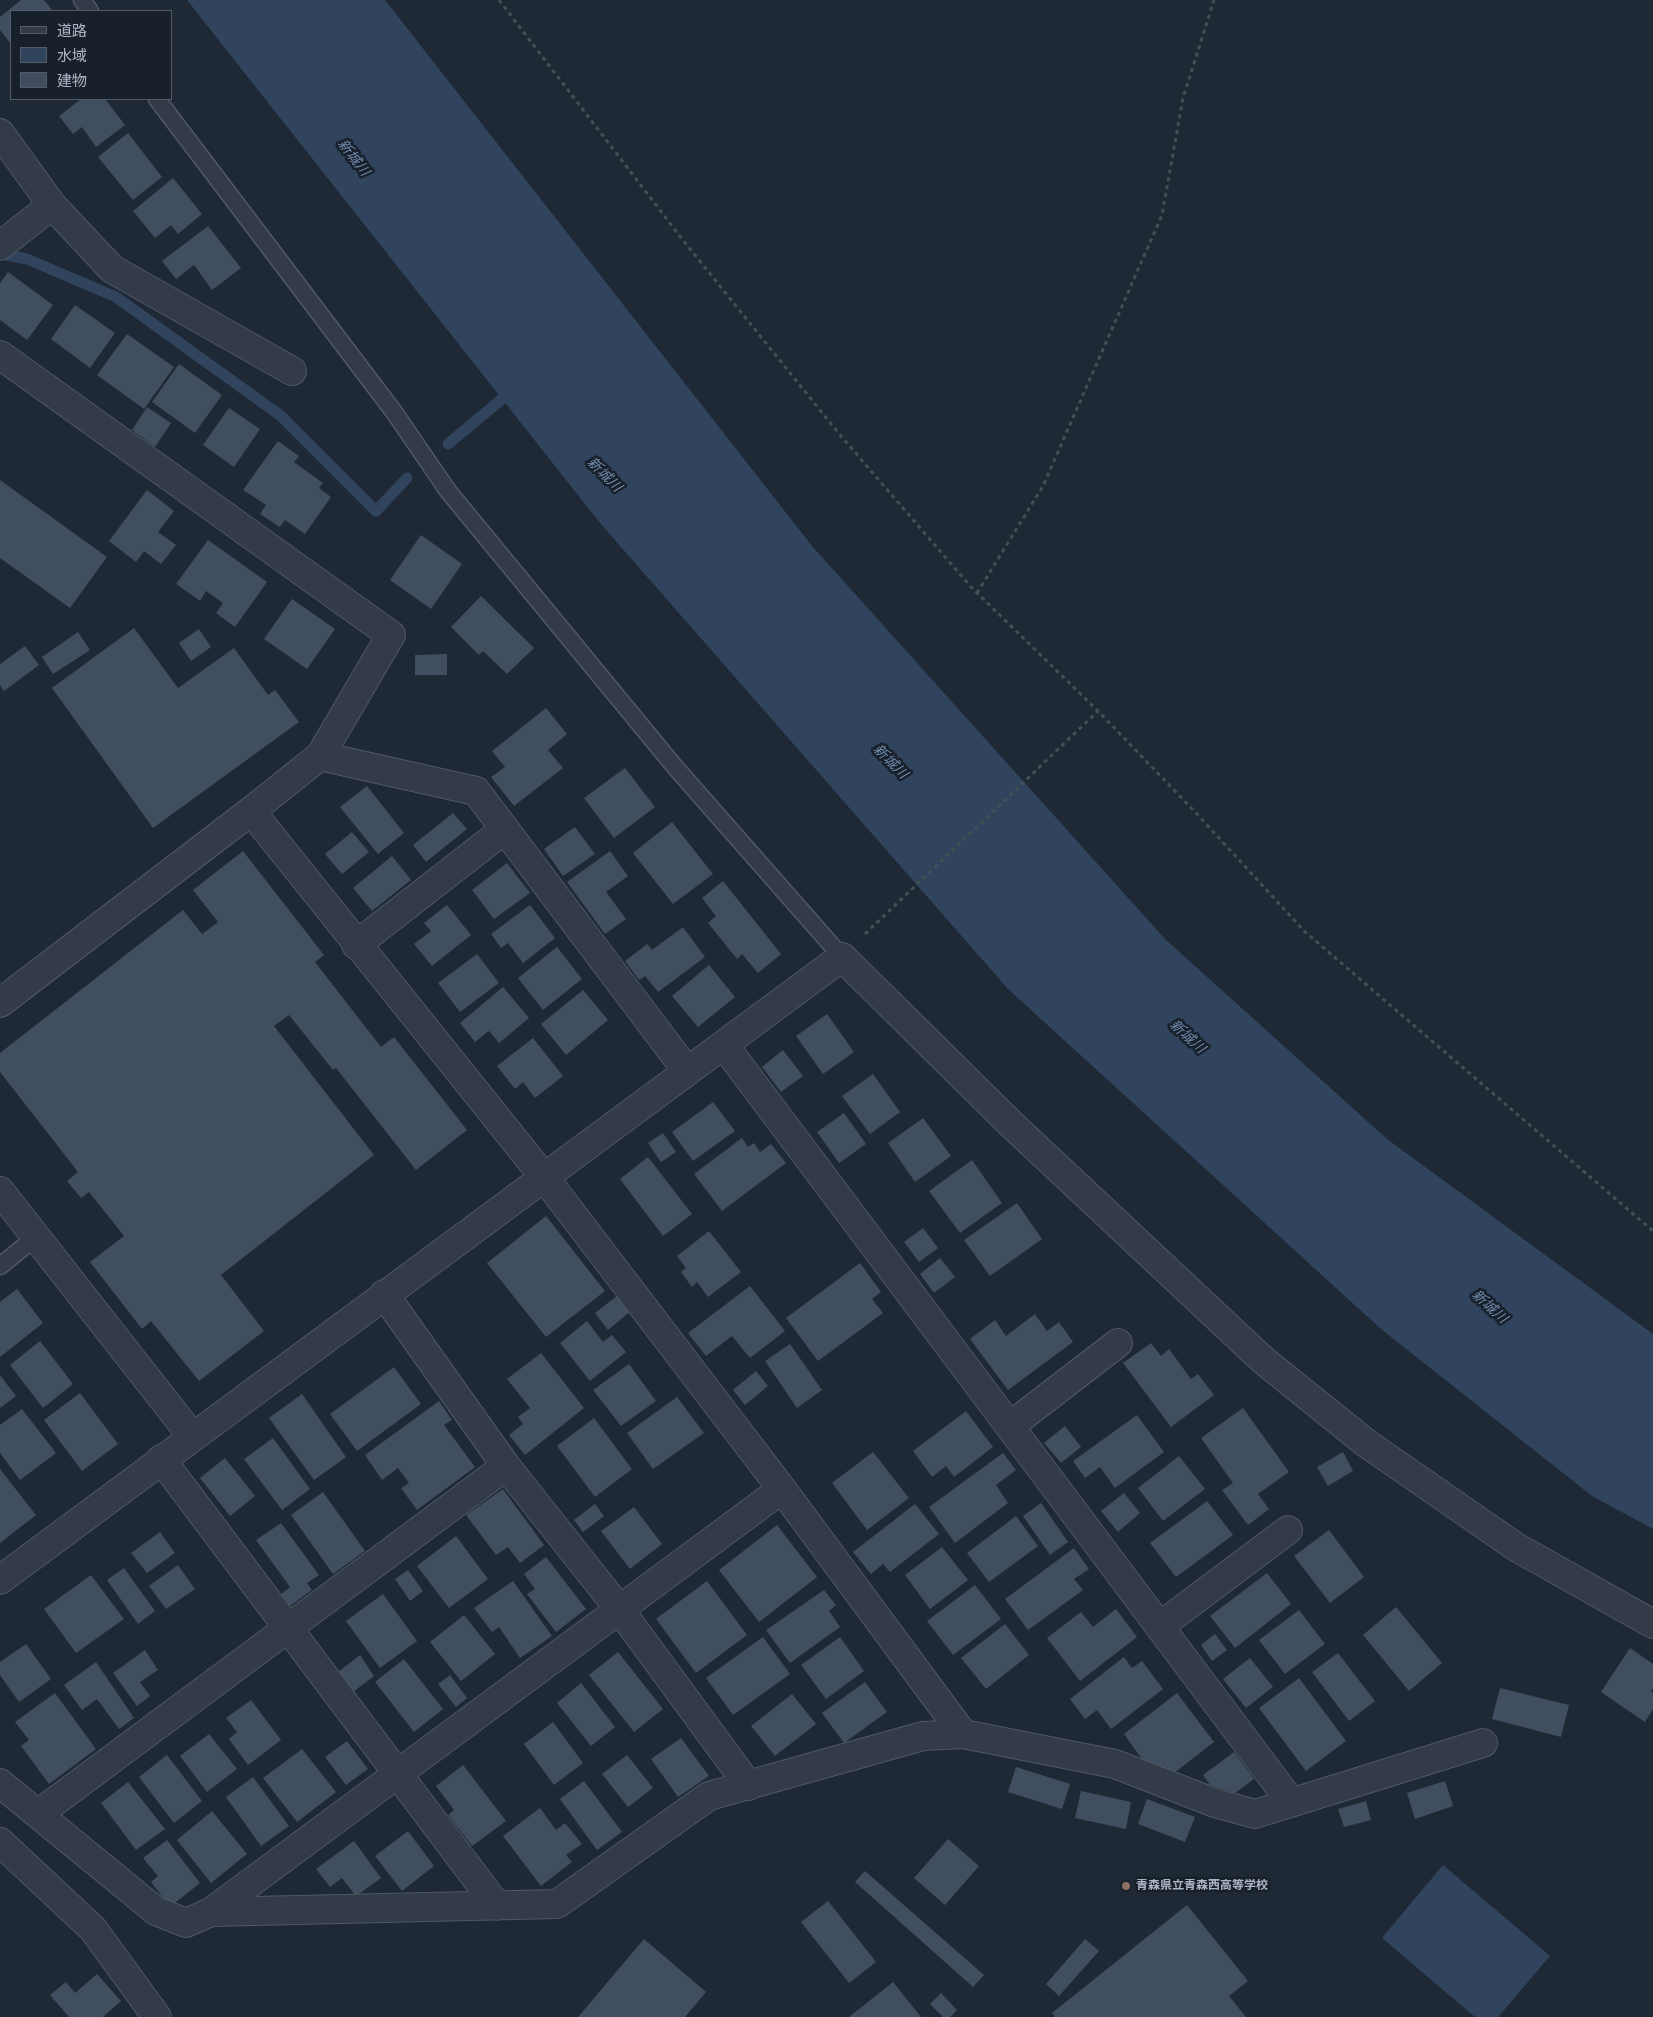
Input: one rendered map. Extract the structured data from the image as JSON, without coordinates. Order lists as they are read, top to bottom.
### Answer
{
  "water": ["新城川"],
  "places": ["青森県立青森西高等学校"],
  "legend": ["道路", "水域", "建物"]
}
